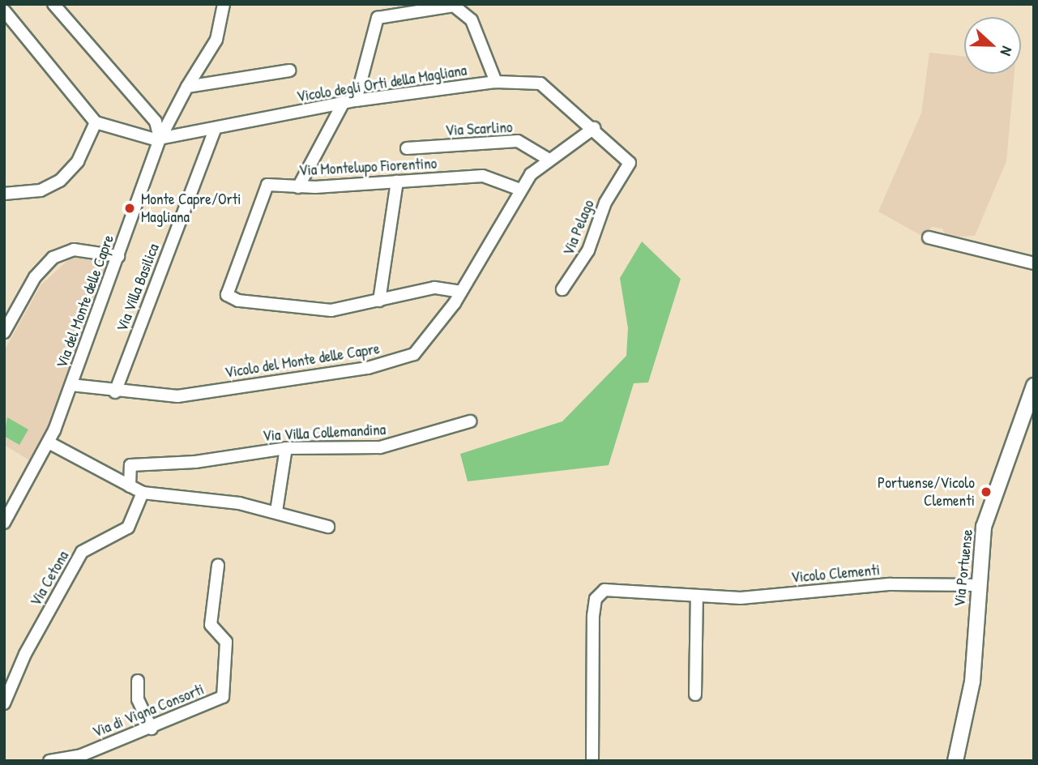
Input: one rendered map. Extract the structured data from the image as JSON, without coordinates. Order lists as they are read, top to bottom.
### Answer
{
  "streets": {
    "main road": ["Via Portuense"],
    "street": [
      "Vicolo degli Orti della Magliana",
      "Via Scarlino",
      "Via Montelupo Fiorentino",
      "Via Pelago",
      "Via Villa Basilica",
      "Via del Monte delle Capre",
      "Vicolo del Monte delle Capre",
      "Via Villa Collemandina",
      "Vicolo Clementi",
      "Via Cetona",
      "Via di Vigna Consorti"
    ]
  },
  "crossings": [
    ["Vicolo degli Orti della Magliana", "Via Pelago"],
    ["Vicolo degli Orti della Magliana", "Via Villa Basilica"],
    ["Vicolo degli Orti della Magliana", "Via del Monte delle Capre"],
    ["Vicolo degli Orti della Magliana", "Vicolo del Monte delle Capre"],
    ["Via Scarlino", "Vicolo del Monte delle Capre"],
    ["Via Montelupo Fiorentino", "Vicolo del Monte delle Capre"],
    ["Via Pelago", "Vicolo del Monte delle Capre"],
    ["Via Villa Basilica", "Vicolo del Monte delle Capre"],
    ["Via del Monte delle Capre", "Vicolo del Monte delle Capre"],
    ["Via Portuense", "Vicolo Clementi"]
  ],
  "places": ["Monte Capre/Orti Magliana", "Portuense/Vicolo Clementi"],
  "north": "right"
}
